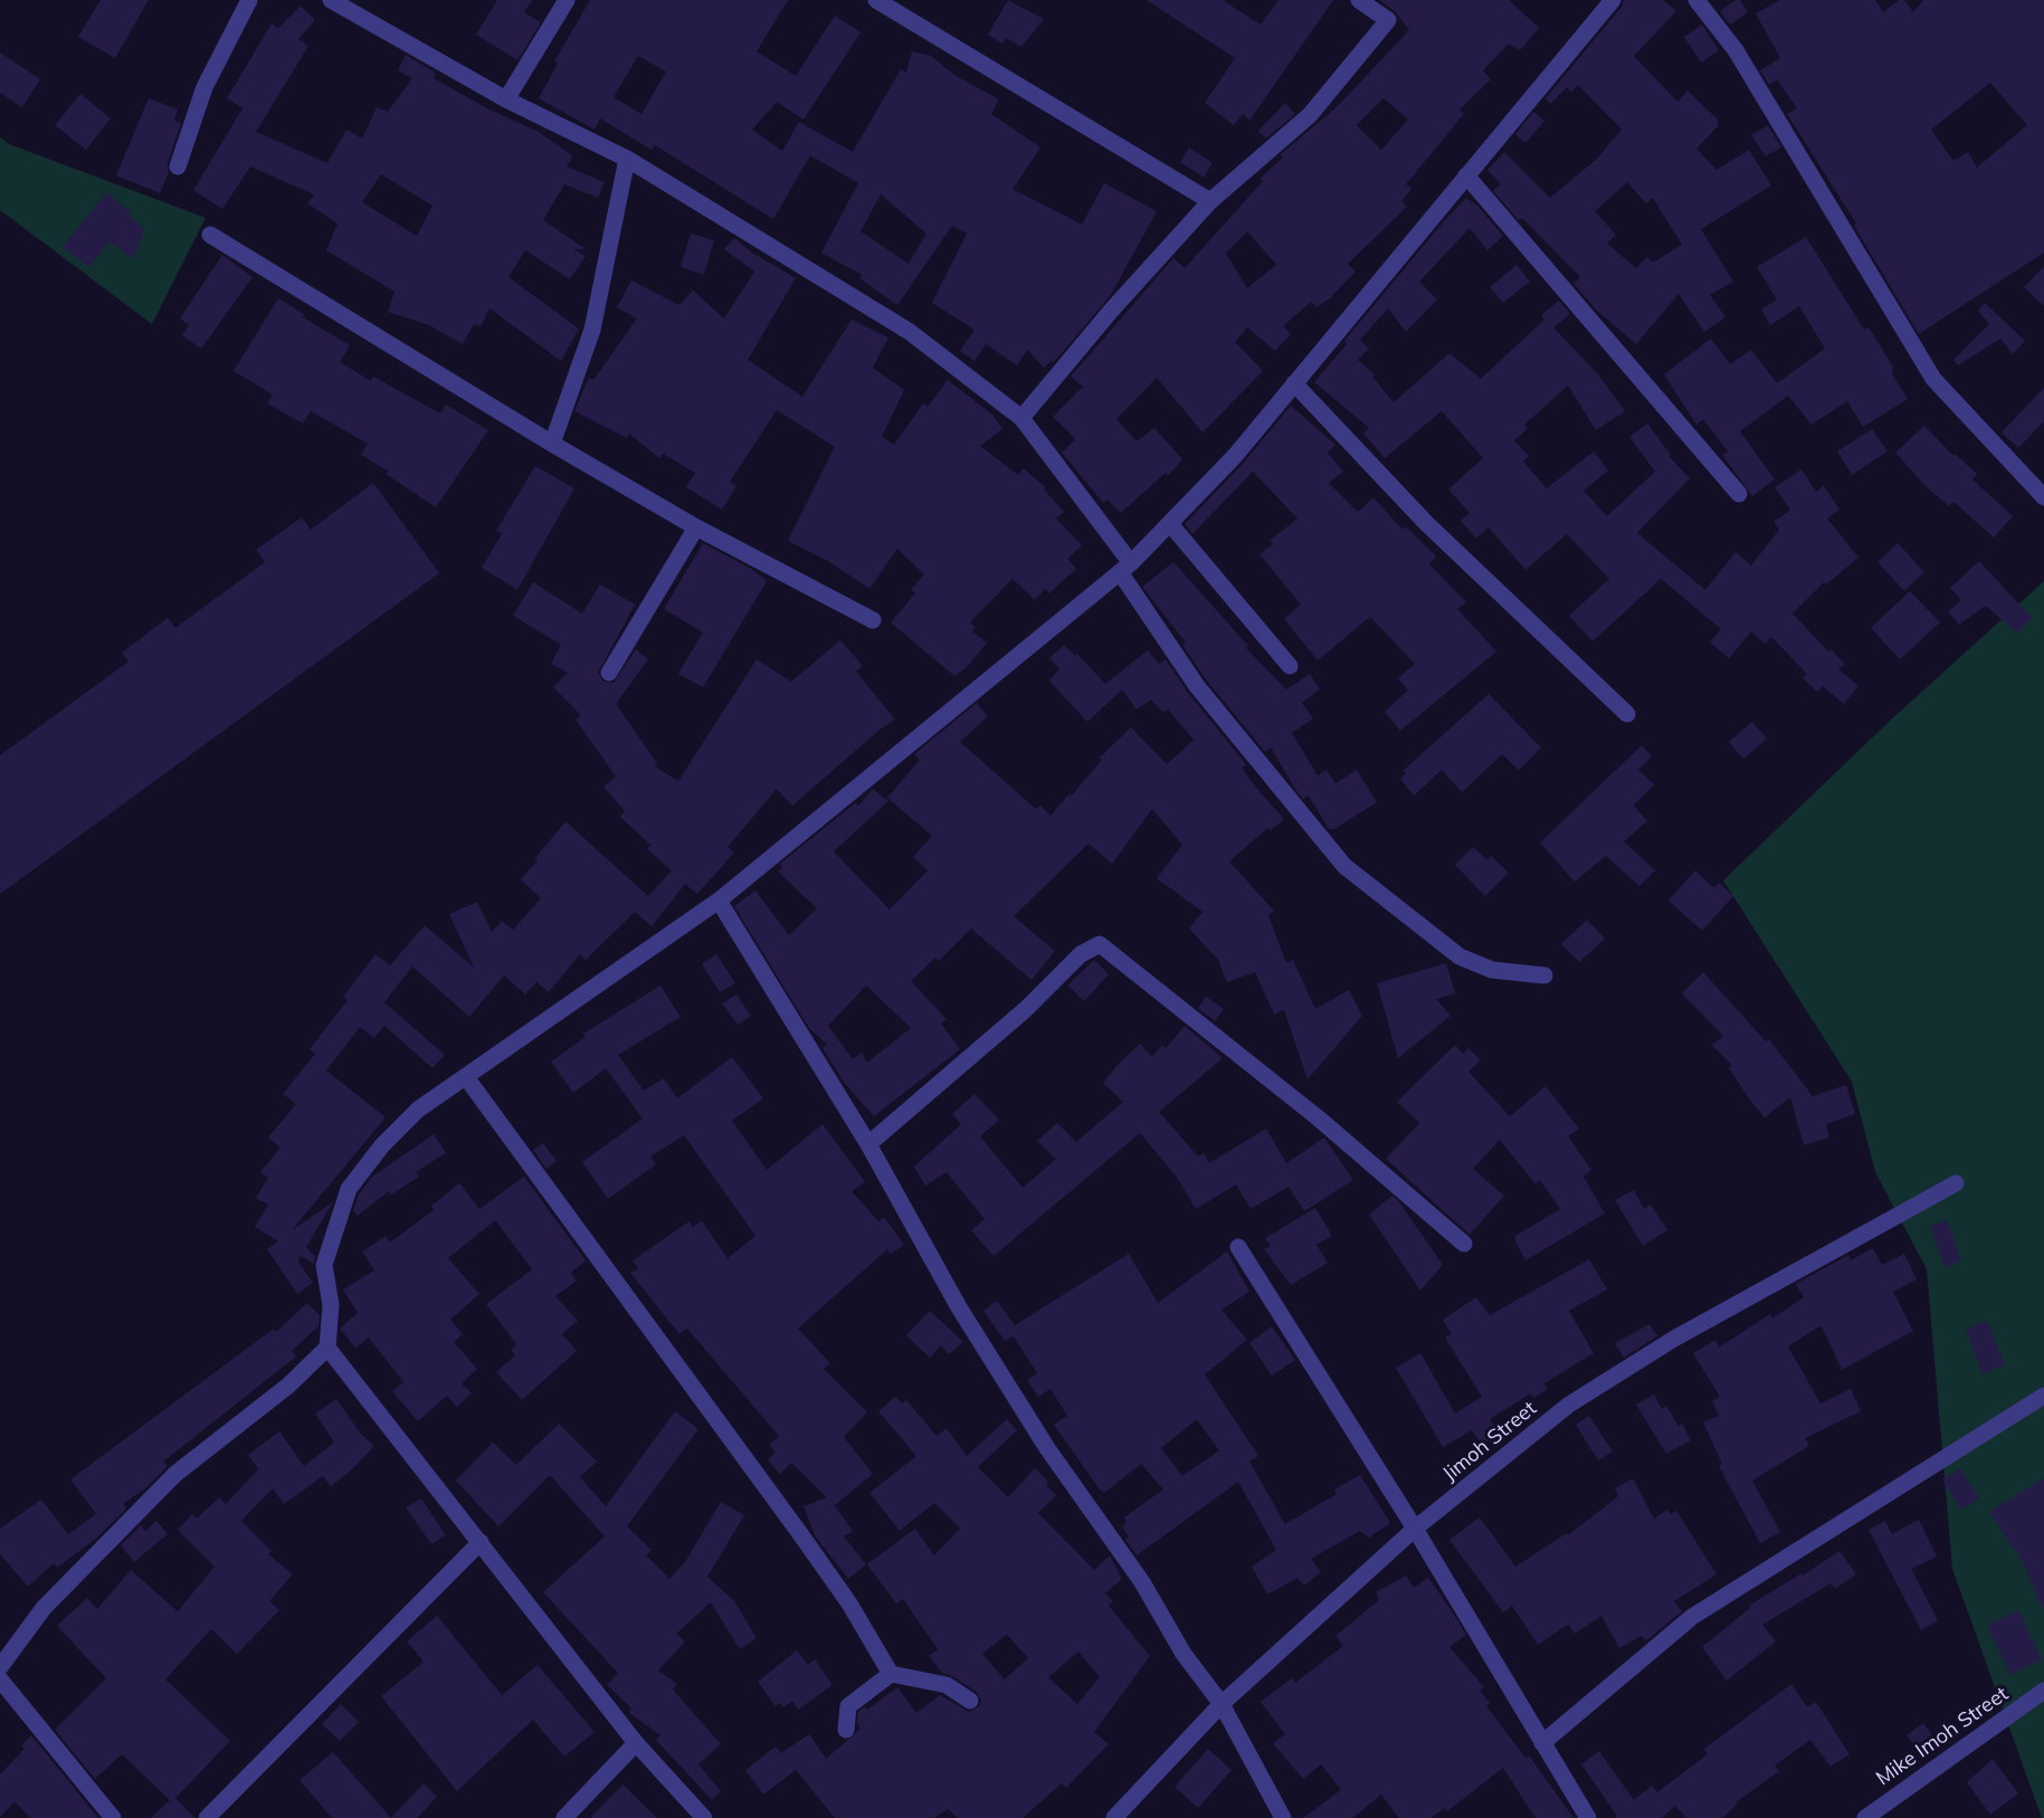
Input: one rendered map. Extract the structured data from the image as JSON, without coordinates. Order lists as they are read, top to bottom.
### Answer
{
  "streets": {
    "street": ["Jimoh Street", "Mike Imoh Street"]
  }
}
